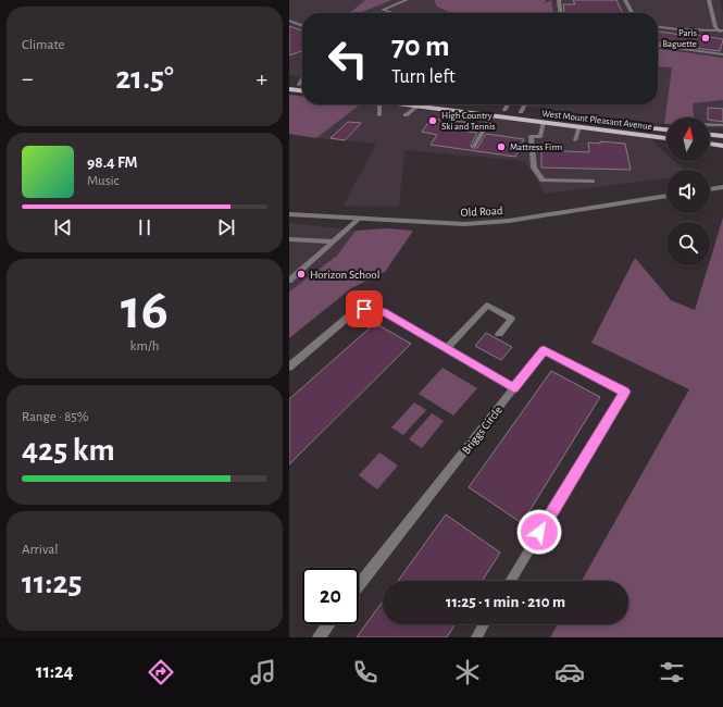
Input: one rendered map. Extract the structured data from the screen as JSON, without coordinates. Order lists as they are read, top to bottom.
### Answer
{
  "streets": {
    "main road": ["West Mount Pleasant Avenue"],
    "street": ["Old Road", "Briggs Circle"]
  },
  "places": [
    "Paris Baguette",
    "High Country Ski and Tennis",
    "Mattress Firm",
    "Horizon School"
  ],
  "north": "top",
  "page": {
    "tile": [
      "Climate",
      ["16", "km/h"],
      ["Range · 85%", "425 km"],
      ["Arrival", "11:25"]
    ],
    "turn": ["70 m", "Turn left"],
    "heat": ["−", "21.5°", "+"],
    "song": ["98.4 FM", "Music"],
    "limit": "20",
    "trip": "11:25 · 1 min · 210 m",
    "tabs": "11:24"
  }
}
